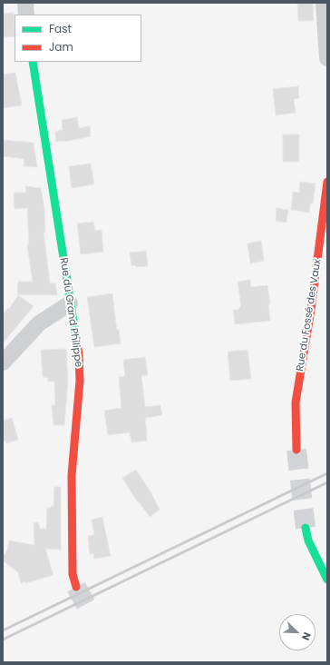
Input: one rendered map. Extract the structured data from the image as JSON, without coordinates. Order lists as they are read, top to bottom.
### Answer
{
  "streets": {
    "street": ["Rue du Grand Philippe", "Rue du Fossé des Vaux"]
  },
  "legend": ["Fast", "Jam"],
  "north": "bottom right"
}
